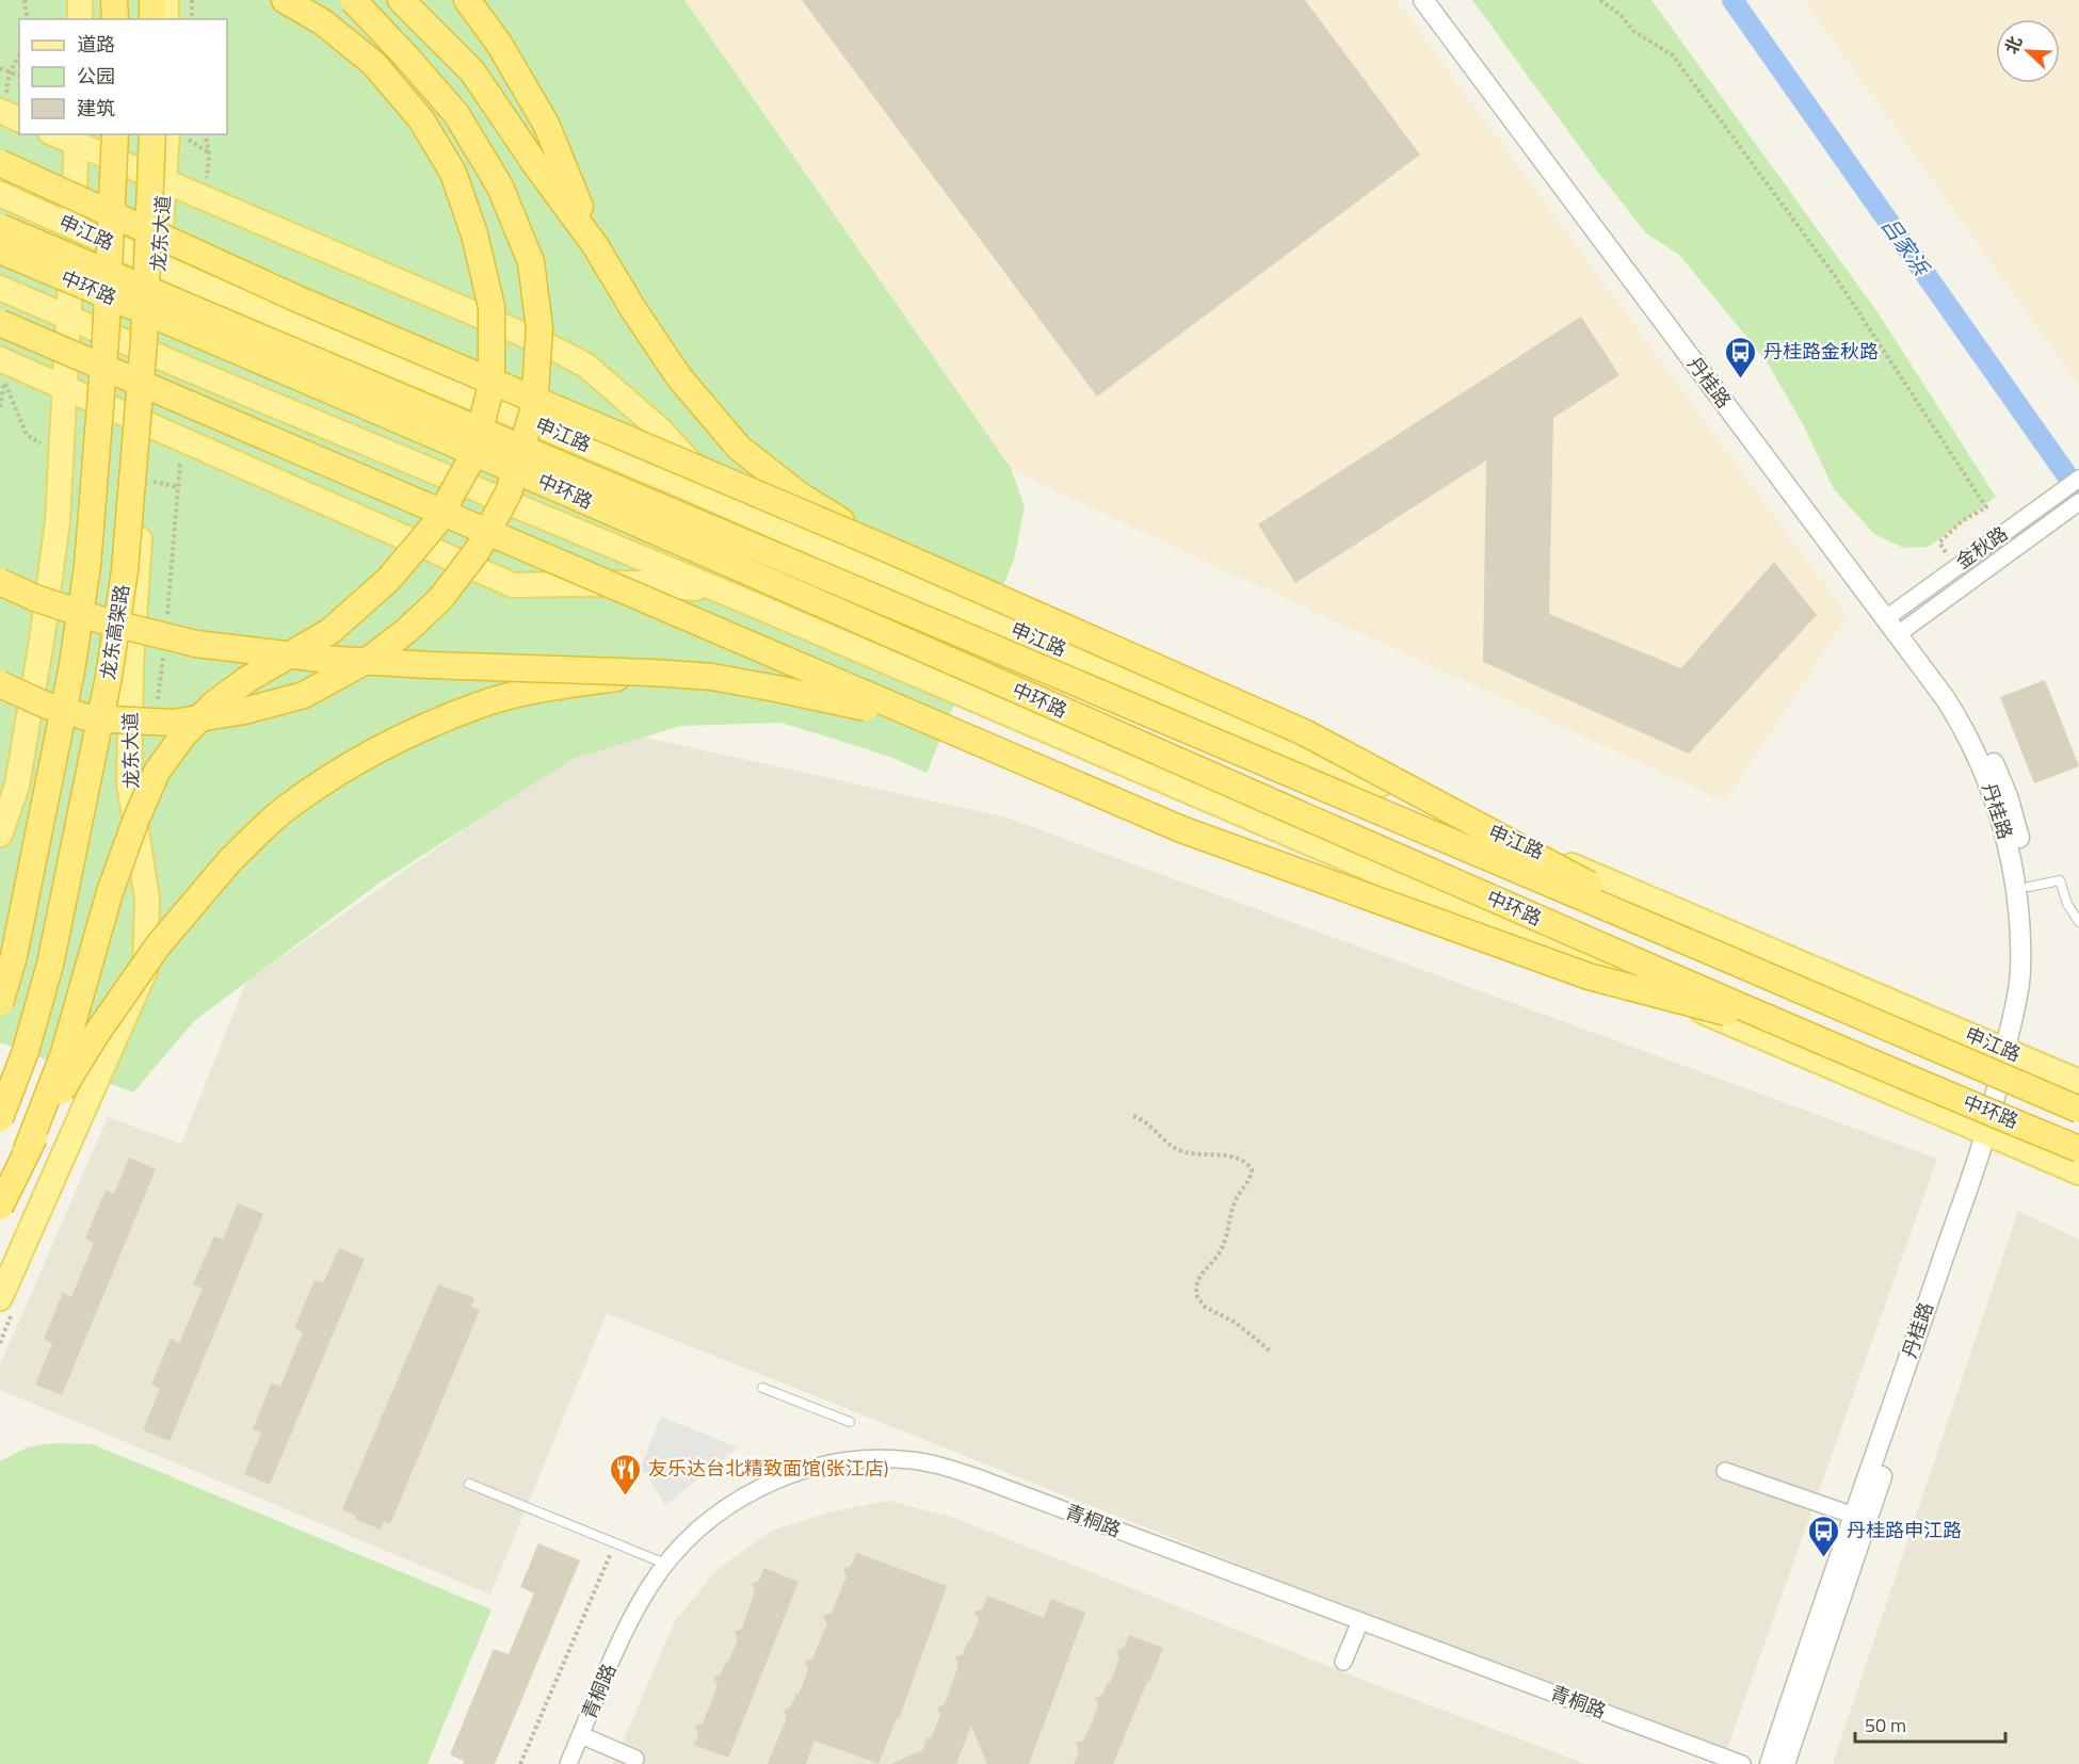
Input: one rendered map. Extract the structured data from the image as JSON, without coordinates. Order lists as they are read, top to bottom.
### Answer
{
  "streets": {
    "highway": ["中环路", "龙东高架路"],
    "main road": ["申江路", "龙东大道"],
    "street": ["丹桂路", "金秋路", "青桐路"]
  },
  "crossings": [
    ["申江路", "龙东大道"],
    ["申江路", "丹桂路"],
    ["丹桂路", "金秋路"]
  ],
  "water": ["吕家浜"],
  "places": {
    "bus stop": ["丹桂路金秋路", "丹桂路申江路"],
    "restaurant": ["友乐达台北精致面馆(张江店)"]
  },
  "legend": ["道路", "公园", "建筑"],
  "scale_bar": "50 m",
  "north": "top left"
}
